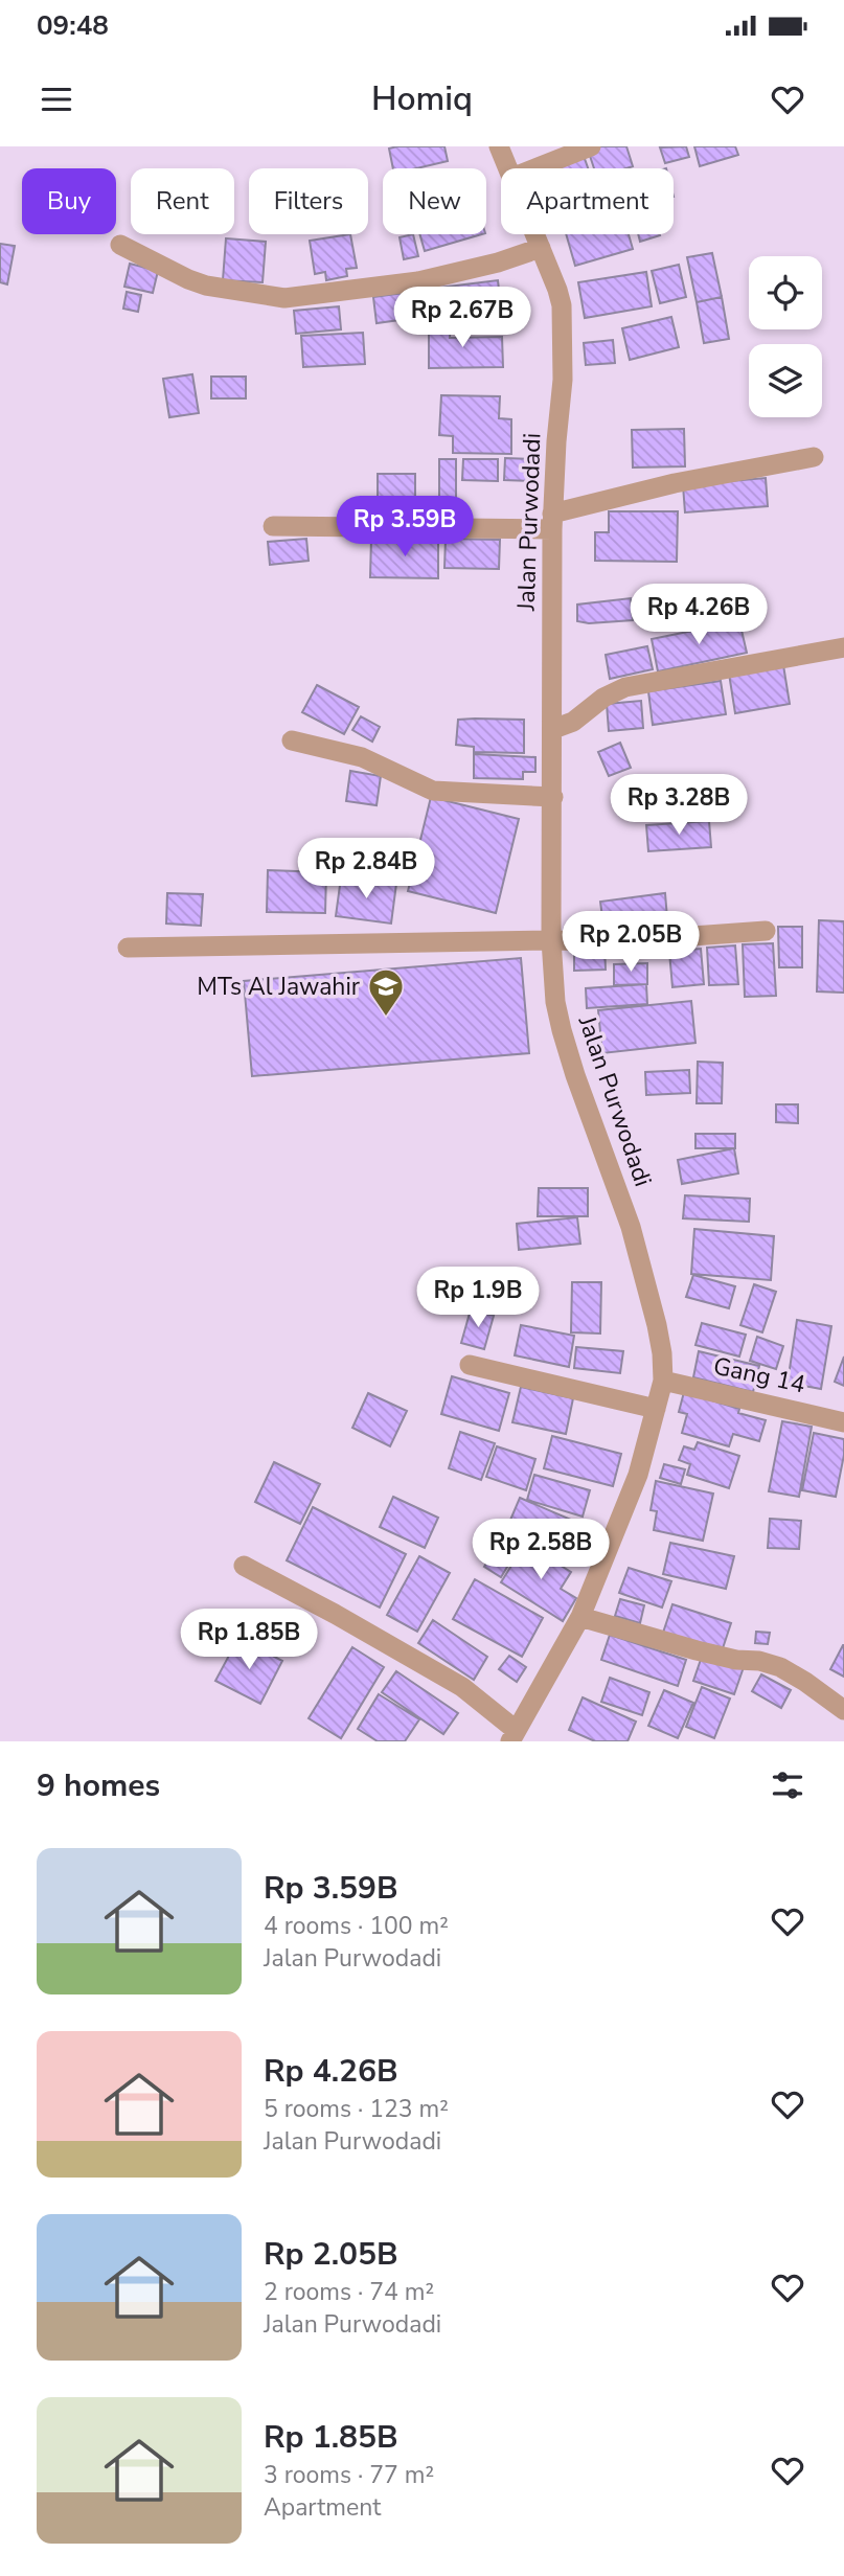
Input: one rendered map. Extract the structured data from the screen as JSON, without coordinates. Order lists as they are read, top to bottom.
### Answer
{
  "streets": {
    "street": ["Jalan Purwodadi", "Gang 14"]
  },
  "crossings": [
    ["Jalan Purwodadi", "Gang 14"]
  ],
  "places": {
    "school or university": ["MTs Al Jawahir"]
  },
  "page": {
    "status": "09:48",
    "header": "Homiq",
    "chip": [
      "Buy",
      "Rent",
      "Filters",
      "New",
      "Apartment"
    ],
    "price": [
      "Rp 2.67B",
      "Rp 3.59B",
      "Rp 4.26B",
      "Rp 3.28B",
      "Rp 2.84B",
      "Rp 2.05B",
      "Rp 1.9B",
      "Rp 2.58B",
      "Rp 1.85B"
    ],
    "heading": "9 homes",
    "list": [
      {
        "name": "Rp 3.59B",
        "note": "4 rooms · 100 m² · Jalan Purwodadi"
      },
      {
        "name": "Rp 4.26B",
        "note": "5 rooms · 123 m² · Jalan Purwodadi"
      },
      {
        "name": "Rp 2.05B",
        "note": "2 rooms · 74 m² · Jalan Purwodadi"
      },
      {
        "name": "Rp 1.85B",
        "note": "3 rooms · 77 m² · Apartment"
      }
    ]
  }
}
